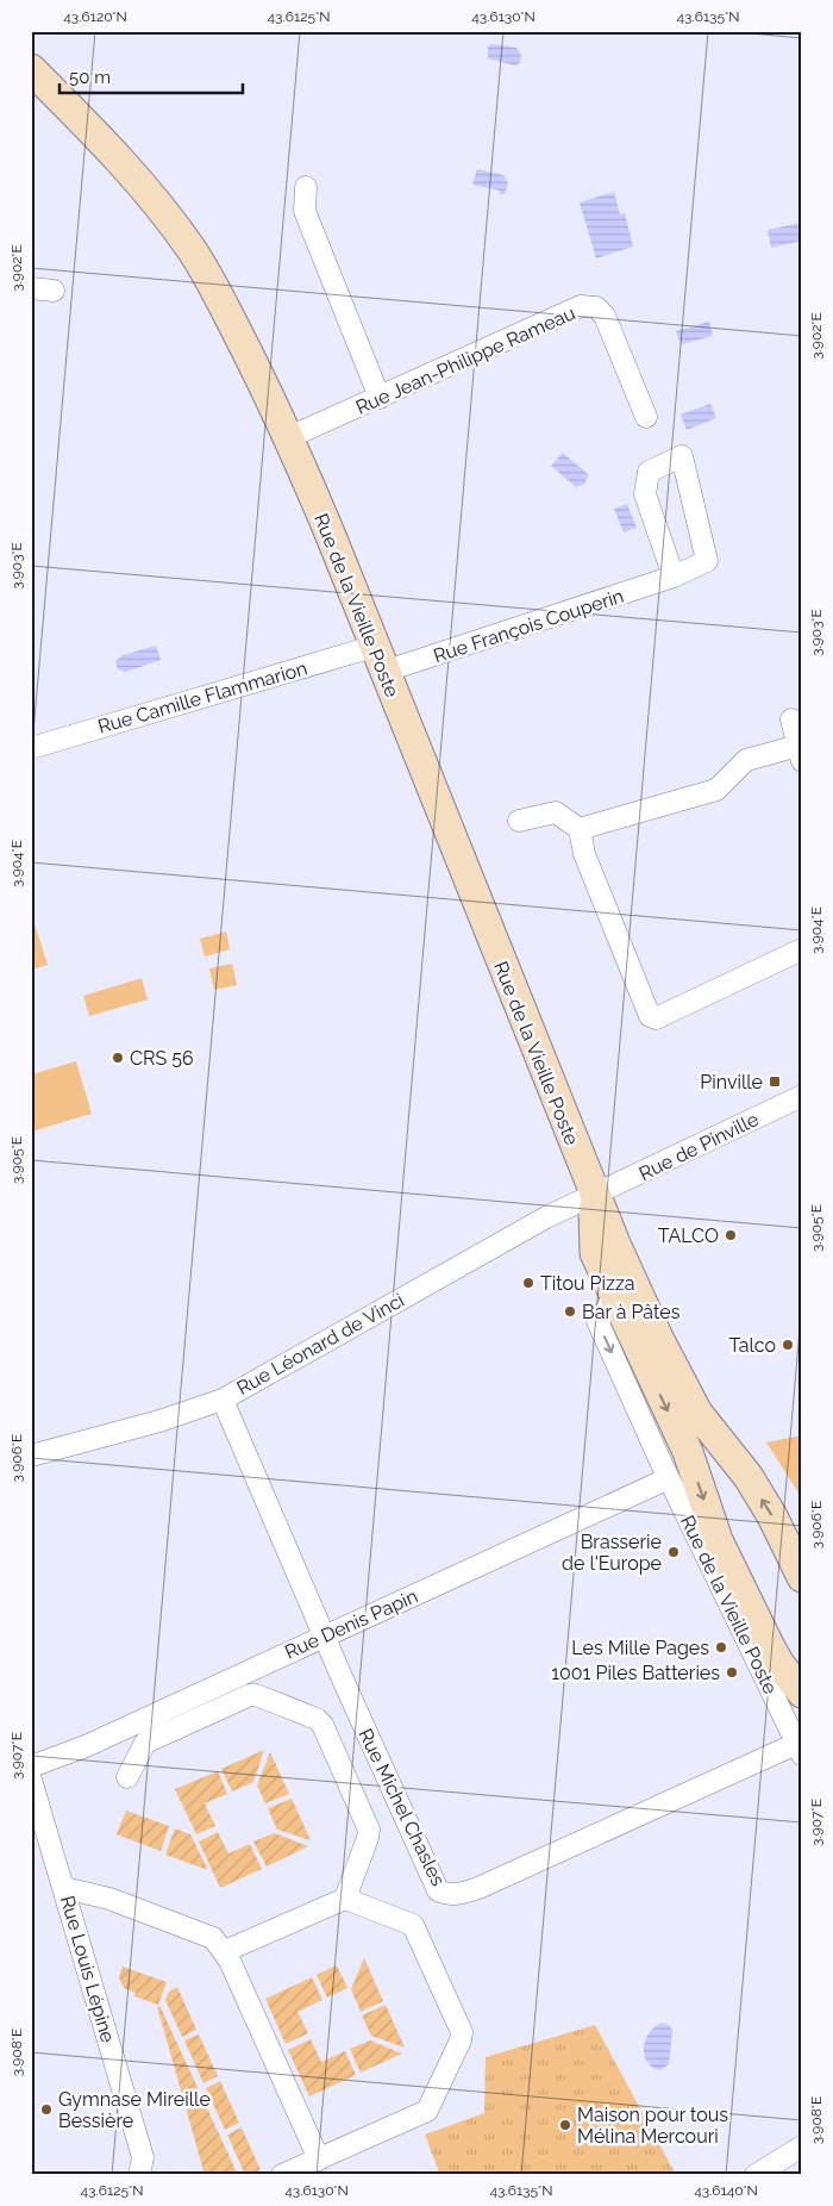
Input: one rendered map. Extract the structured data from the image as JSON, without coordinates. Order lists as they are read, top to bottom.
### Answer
{
  "streets": {
    "main road": ["Rue de la Vieille Poste"],
    "street": [
      "Rue Jean-Philippe Rameau",
      "Rue François Couperin",
      "Rue Camille Flammarion",
      "Rue de Pinville",
      "Rue Léonard de Vinci",
      "Rue Denis Papin",
      "Rue Michel Chasles",
      "Rue Louis Lépine"
    ]
  },
  "crossings": [
    ["Rue Jean-Philippe Rameau", "Rue de la Vieille Poste"],
    ["Rue de la Vieille Poste", "Rue François Couperin"],
    ["Rue de la Vieille Poste", "Rue Camille Flammarion"],
    ["Rue de la Vieille Poste", "Rue de Pinville"],
    ["Rue de la Vieille Poste", "Rue Léonard de Vinci"],
    ["Rue de la Vieille Poste", "Rue Denis Papin"],
    ["Rue de la Vieille Poste", "Rue Michel Chasles"],
    ["Rue François Couperin", "Rue Camille Flammarion"],
    ["Rue de Pinville", "Rue Léonard de Vinci"],
    ["Rue Léonard de Vinci", "Rue Michel Chasles"],
    ["Rue Denis Papin", "Rue Michel Chasles"]
  ],
  "places": {
    "other": [
      "CRS 56",
      "TALCO",
      "Titou Pizza",
      "Bar à Pâtes",
      "Talco",
      "Brasserie de l'Europe",
      "Les Mille Pages",
      "1001 Piles Batteries",
      "Gymnase Mireille Bessière",
      "Maison pour tous Mélina Mercouri"
    ],
    "transit": ["Pinville"]
  },
  "scale_bar": "50 m",
  "coordinates": [
    "43.6120°N",
    "43.6125°N",
    "43.6130°N",
    "43.6135°N",
    "3.902°E",
    "3.903°E",
    "3.904°E",
    "3.905°E",
    "3.906°E",
    "3.907°E",
    "3.908°E",
    "43.6140°N"
  ]
}
